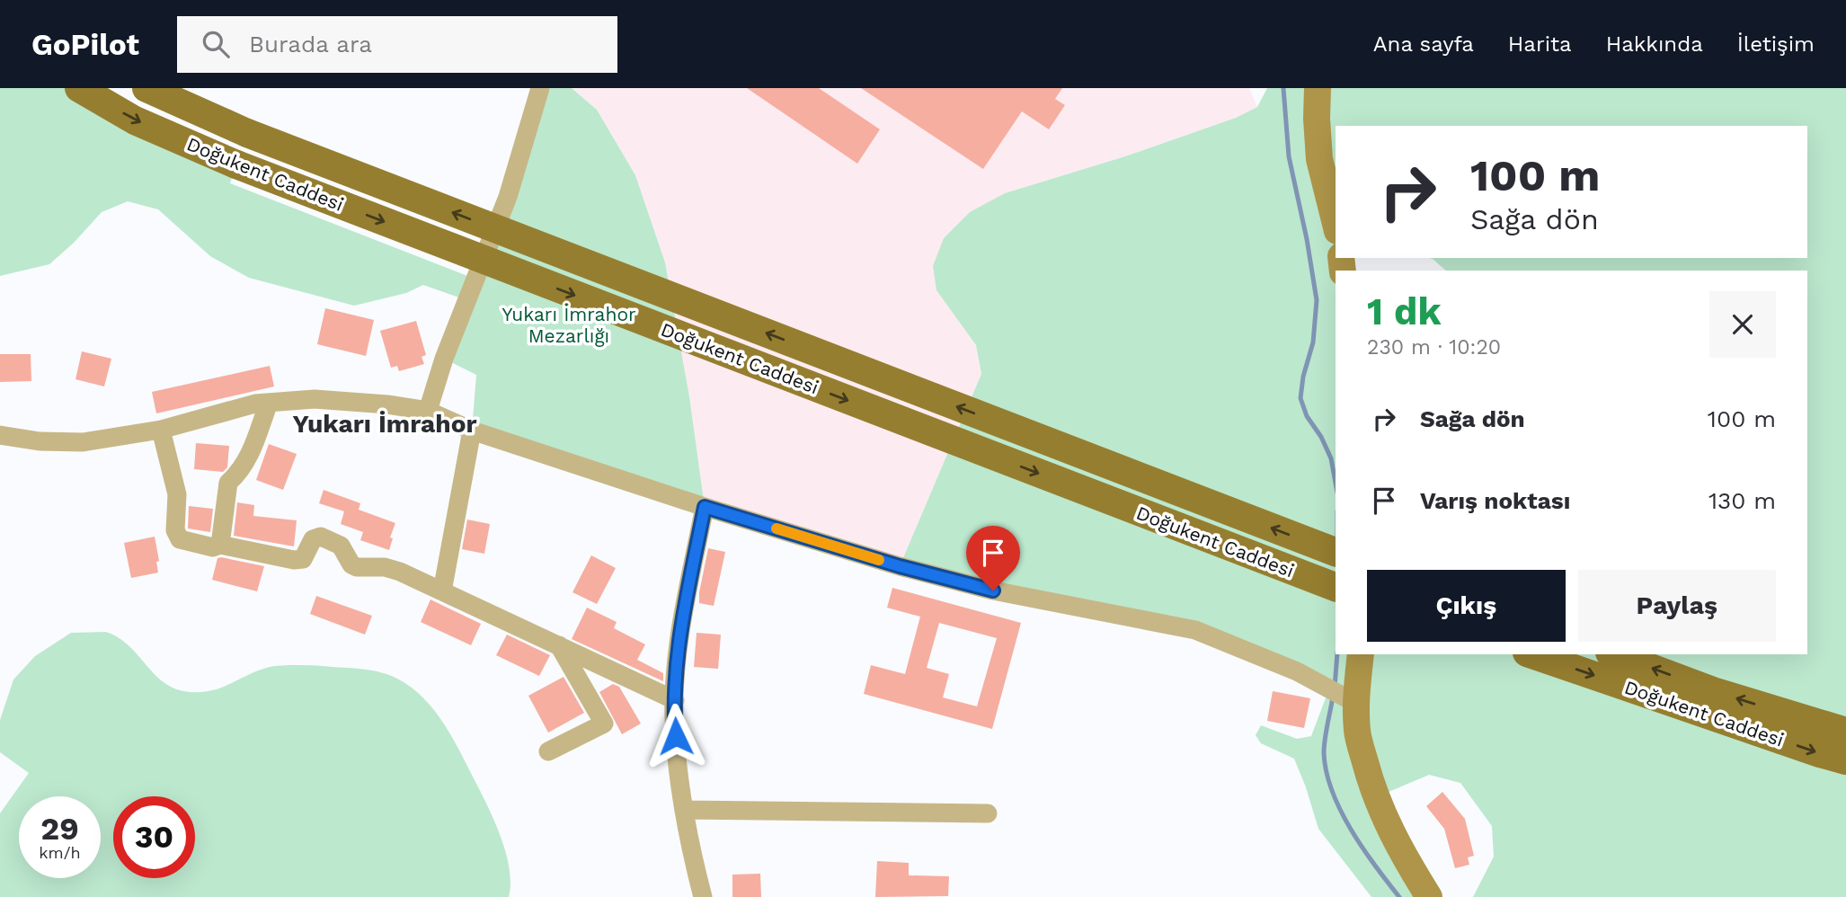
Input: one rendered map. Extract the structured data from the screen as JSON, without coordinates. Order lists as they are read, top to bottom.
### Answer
{
  "streets": {
    "main road": ["Doğukent Caddesi"]
  },
  "districts": ["Yukarı İmrahor"],
  "parks": ["Yukarı İmrahor Mezarlığı"],
  "page": {
    "header": "GoPilot",
    "search": "Burada ara",
    "nav": [
      "Ana sayfa",
      "Harita",
      "Hakkında",
      "İletişim"
    ],
    "turn": ["100 m", "Sağa dön"],
    "heading": ["1 dk", "230 m · 10:20"],
    "list": [
      {
        "name": "Sağa dön",
        "value": "100 m"
      },
      {
        "name": "Varış noktası",
        "value": "130 m"
      }
    ],
    "buttons": ["Çıkış", "Paylaş"],
    "speed": "29 km/h",
    "limit": "30"
  }
}
